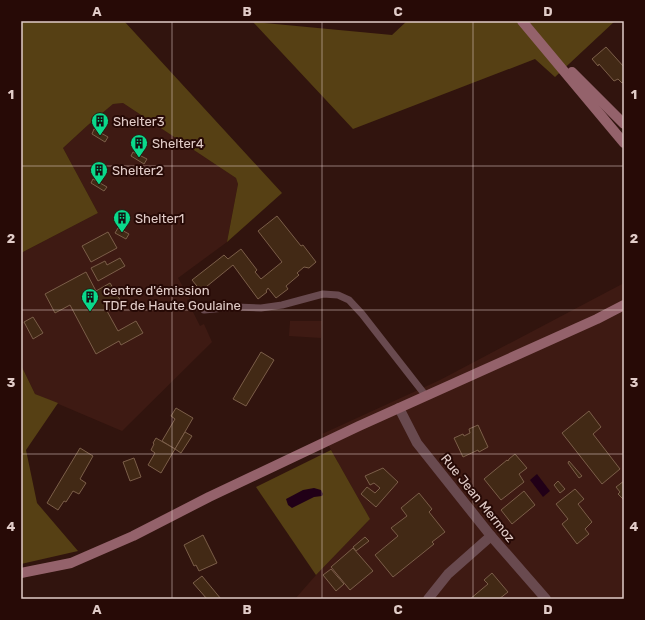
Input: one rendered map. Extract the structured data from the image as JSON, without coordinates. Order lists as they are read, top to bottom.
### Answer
{
  "streets": {
    "street": ["Rue Jean Mermoz"]
  },
  "places": {
    "building": [
      "Shelter3",
      "Shelter4",
      "Shelter2",
      "Shelter1",
      "centre d'émission TDF de Haute Goulaine"
    ]
  },
  "grid": {
    "columns": [
      "A",
      "B",
      "C",
      "D"
    ],
    "rows": [
      "1",
      "2",
      "3",
      "4"
    ]
  }
}
